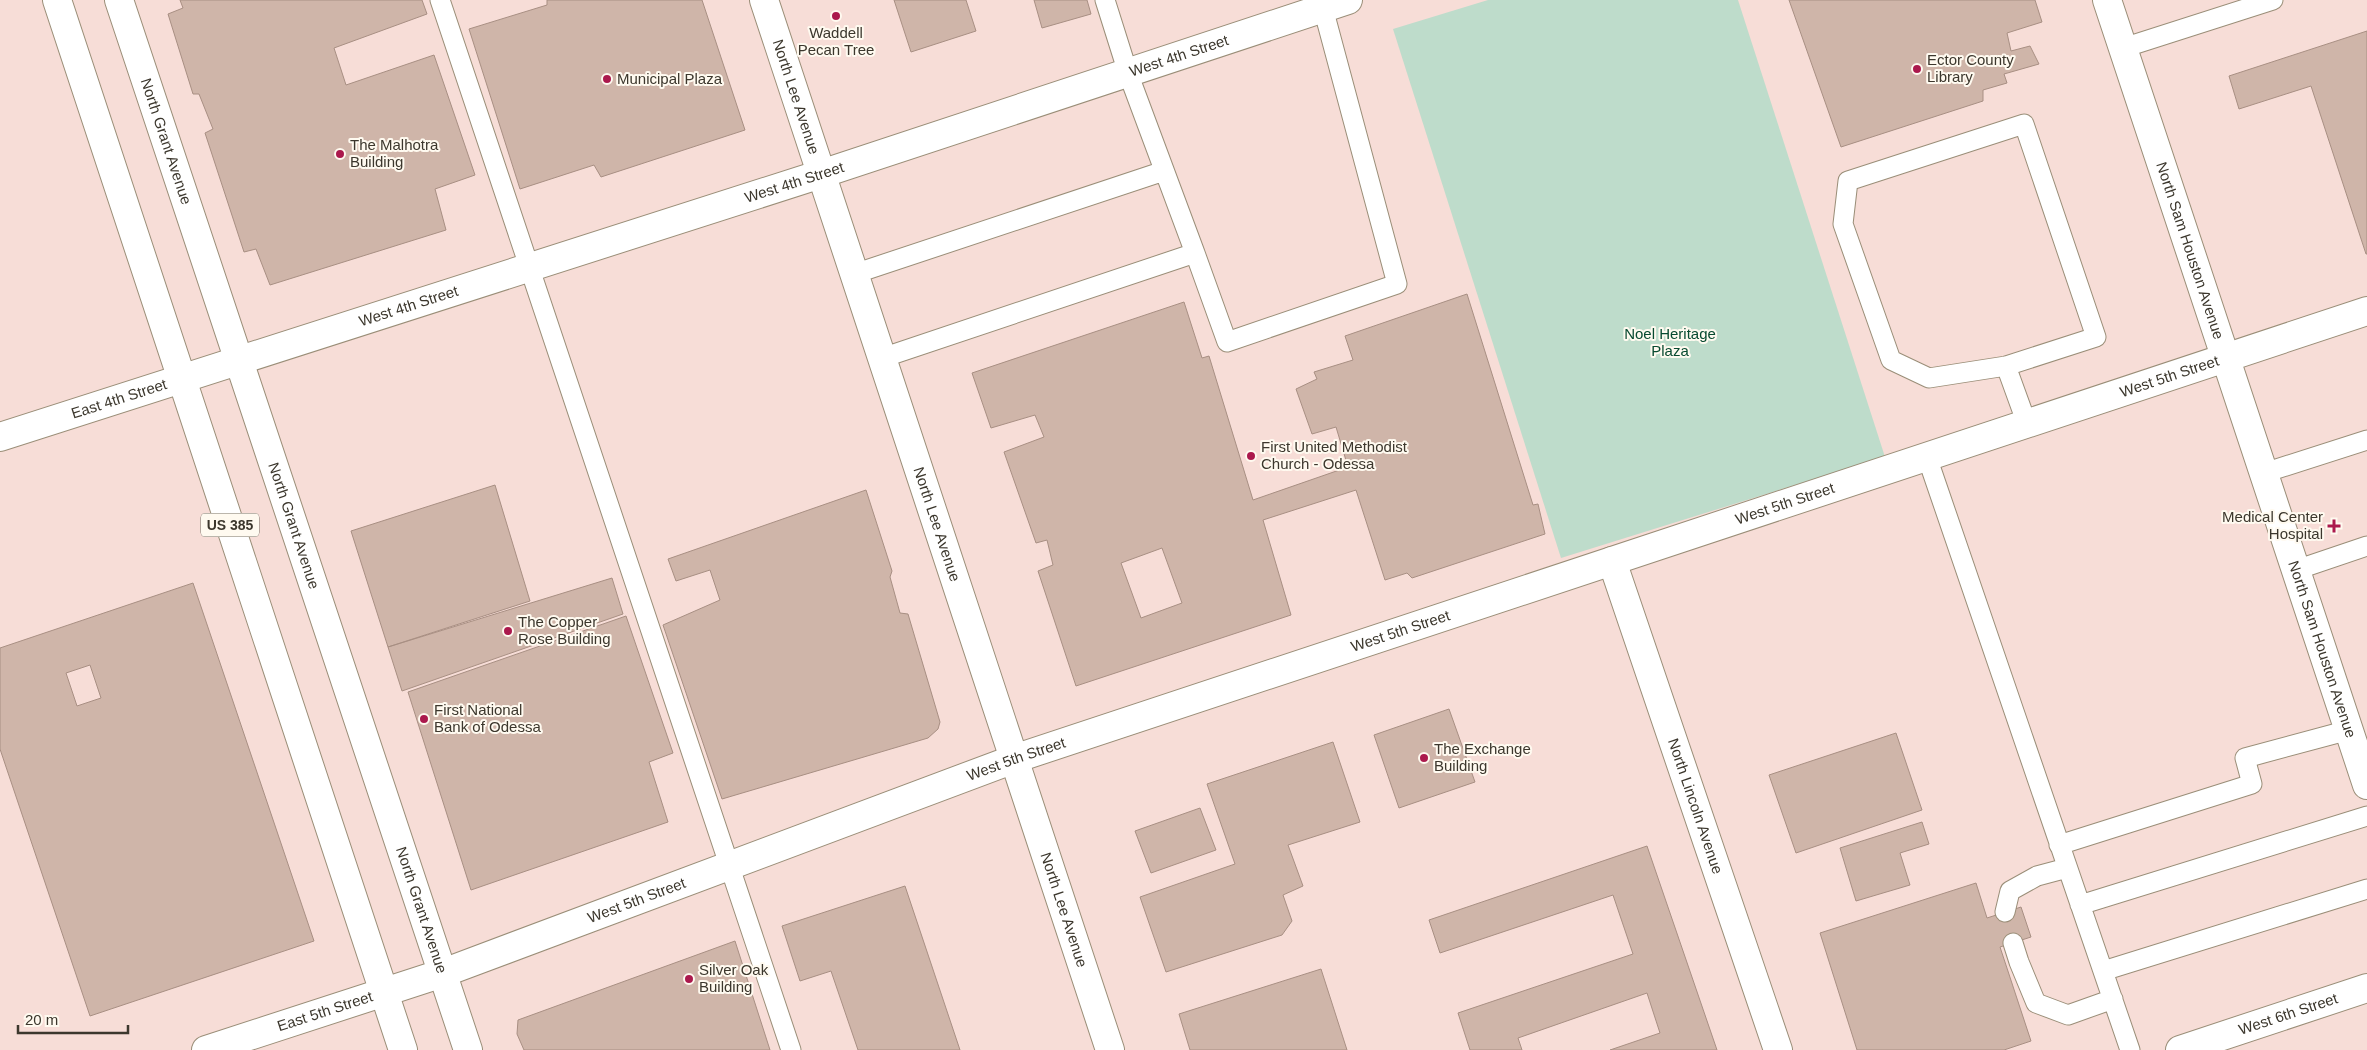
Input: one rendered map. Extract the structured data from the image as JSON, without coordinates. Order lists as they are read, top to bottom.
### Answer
{
  "streets": {
    "street": [
      "West 4th Street",
      "North Lee Avenue",
      "North Grant Avenue",
      "North Sam Houston Avenue",
      "West 5th Street",
      "East 4th Street",
      "US 385",
      "North Lincoln Avenue",
      "East 5th Street",
      "West 6th Street"
    ]
  },
  "crossings": [
    ["West 4th Street", "North Lee Avenue"],
    ["West 4th Street", "North Grant Avenue"],
    ["West 4th Street", "East 4th Street"],
    ["North Lee Avenue", "West 5th Street"],
    ["North Grant Avenue", "West 5th Street"],
    ["North Grant Avenue", "East 4th Street"],
    ["North Grant Avenue", "East 5th Street"],
    ["North Sam Houston Avenue", "West 5th Street"],
    ["West 5th Street", "North Lincoln Avenue"],
    ["West 5th Street", "East 5th Street"],
    ["East 4th Street", "US 385"],
    ["US 385", "East 5th Street"]
  ],
  "parks": ["Noel Heritage Plaza"],
  "places": {
    "other": [
      "Waddell Pecan Tree",
      "Ector County Library",
      "Municipal Plaza",
      "The Malhotra Building",
      "First United Methodist Church - Odessa",
      "The Copper Rose Building",
      "First National Bank of Odessa",
      "The Exchange Building",
      "Silver Oak Building"
    ],
    "health": ["Medical Center Hospital"]
  },
  "scale_bar": "20 m"
}
